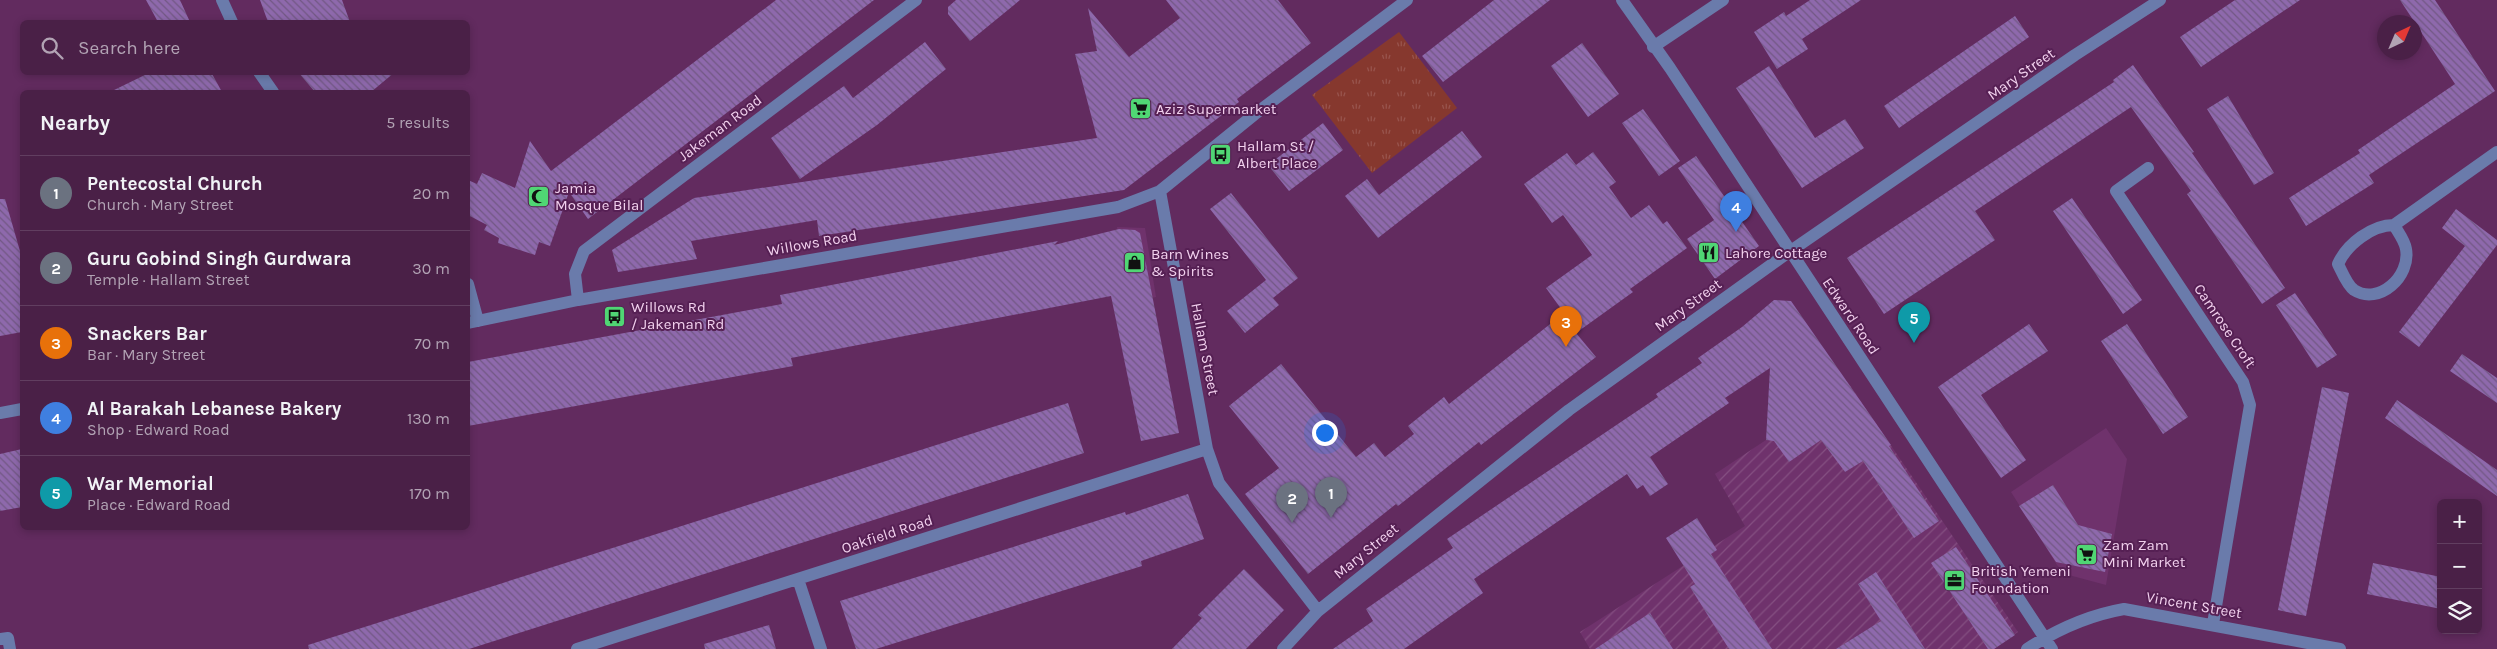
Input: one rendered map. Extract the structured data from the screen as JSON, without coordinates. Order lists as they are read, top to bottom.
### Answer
{
  "streets": {
    "street": [
      "Mary Street",
      "Jakeman Road",
      "Willows Road",
      "Edward Road",
      "Camrose Croft",
      "Hallam Street",
      "Oakfield Road",
      "Vincent Street"
    ]
  },
  "crossings": [
    ["Mary Street", "Edward Road"],
    ["Mary Street", "Hallam Street"],
    ["Jakeman Road", "Willows Road"],
    ["Willows Road", "Hallam Street"],
    ["Edward Road", "Vincent Street"],
    ["Camrose Croft", "Vincent Street"],
    ["Hallam Street", "Oakfield Road"]
  ],
  "places": {
    "supermarket": ["Aziz Supermarket", "Zam Zam Mini Market"],
    "bus stop": ["Hallam St / Albert Place", "Willows Rd / Jakeman Rd"],
    "mosque": ["Jamia Mosque Bilal"],
    "restaurant": ["Lahore Cottage"],
    "shop": ["Barn Wines & Spirits"],
    "office": ["British Yemeni Foundation"]
  },
  "north": "top right",
  "page": {
    "search": "Search here",
    "heading": ["Nearby", "5 results"],
    "list": [
      {
        "mark": "1",
        "name": "Pentecostal Church",
        "note": "Church · Mary Street",
        "value": "20 m"
      },
      {
        "mark": "2",
        "name": "Guru Gobind Singh Gurdwara",
        "note": "Temple · Hallam Street",
        "value": "30 m"
      },
      {
        "mark": "3",
        "name": "Snackers Bar",
        "note": "Bar · Mary Street",
        "value": "70 m"
      },
      {
        "mark": "4",
        "name": "Al Barakah Lebanese Bakery",
        "note": "Shop · Edward Road",
        "value": "130 m"
      },
      {
        "mark": "5",
        "name": "War Memorial",
        "note": "Place · Edward Road",
        "value": "170 m"
      }
    ],
    "pins": [
      "4",
      "5",
      "3",
      "1",
      "2"
    ],
    "map_buttons": ["+", "−"]
  }
}
